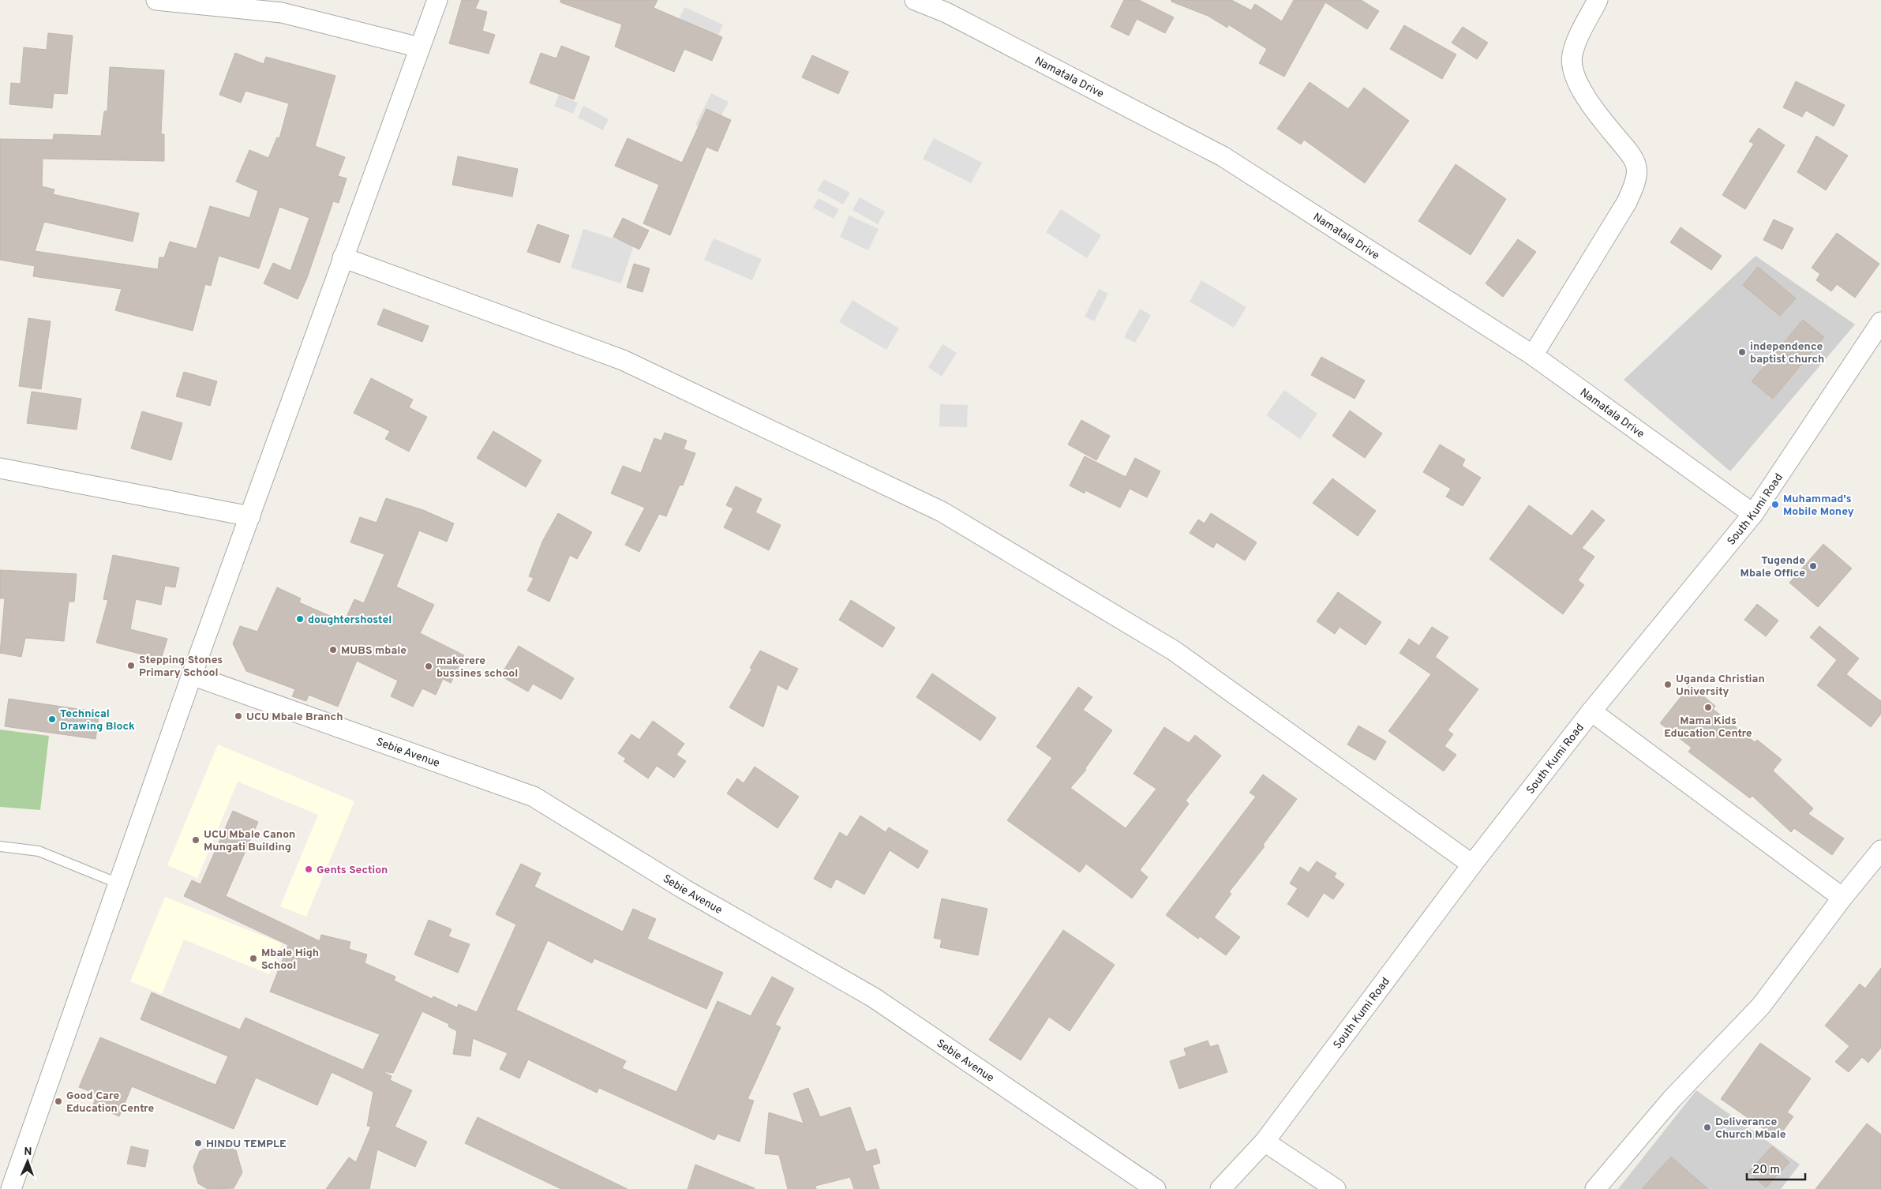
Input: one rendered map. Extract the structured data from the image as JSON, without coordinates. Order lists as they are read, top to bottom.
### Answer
{
  "streets": {
    "street": ["Namatala Drive", "South Kumi Road", "Sebie Avenue"]
  },
  "crossings": [
    ["Namatala Drive", "South Kumi Road"]
  ],
  "places": [
    "independence baptist church",
    "Muhammad's Mobile Money",
    "Tugende Mbale Office",
    "doughtershostel",
    "MUBS mbale",
    "Stepping Stones Primary School",
    "makerere bussines school",
    "Uganda Christian University",
    "Mama Kids Education Centre",
    "UCU Mbale Branch",
    "Technical Drawing Block",
    "UCU Mbale Canon Mungati Building",
    "Gents Section",
    "Mbale High School",
    "Good Care Education Centre",
    "Deliverance Church Mbale",
    "HINDU TEMPLE"
  ],
  "scale_bar": "20 m",
  "north": "top"
}
